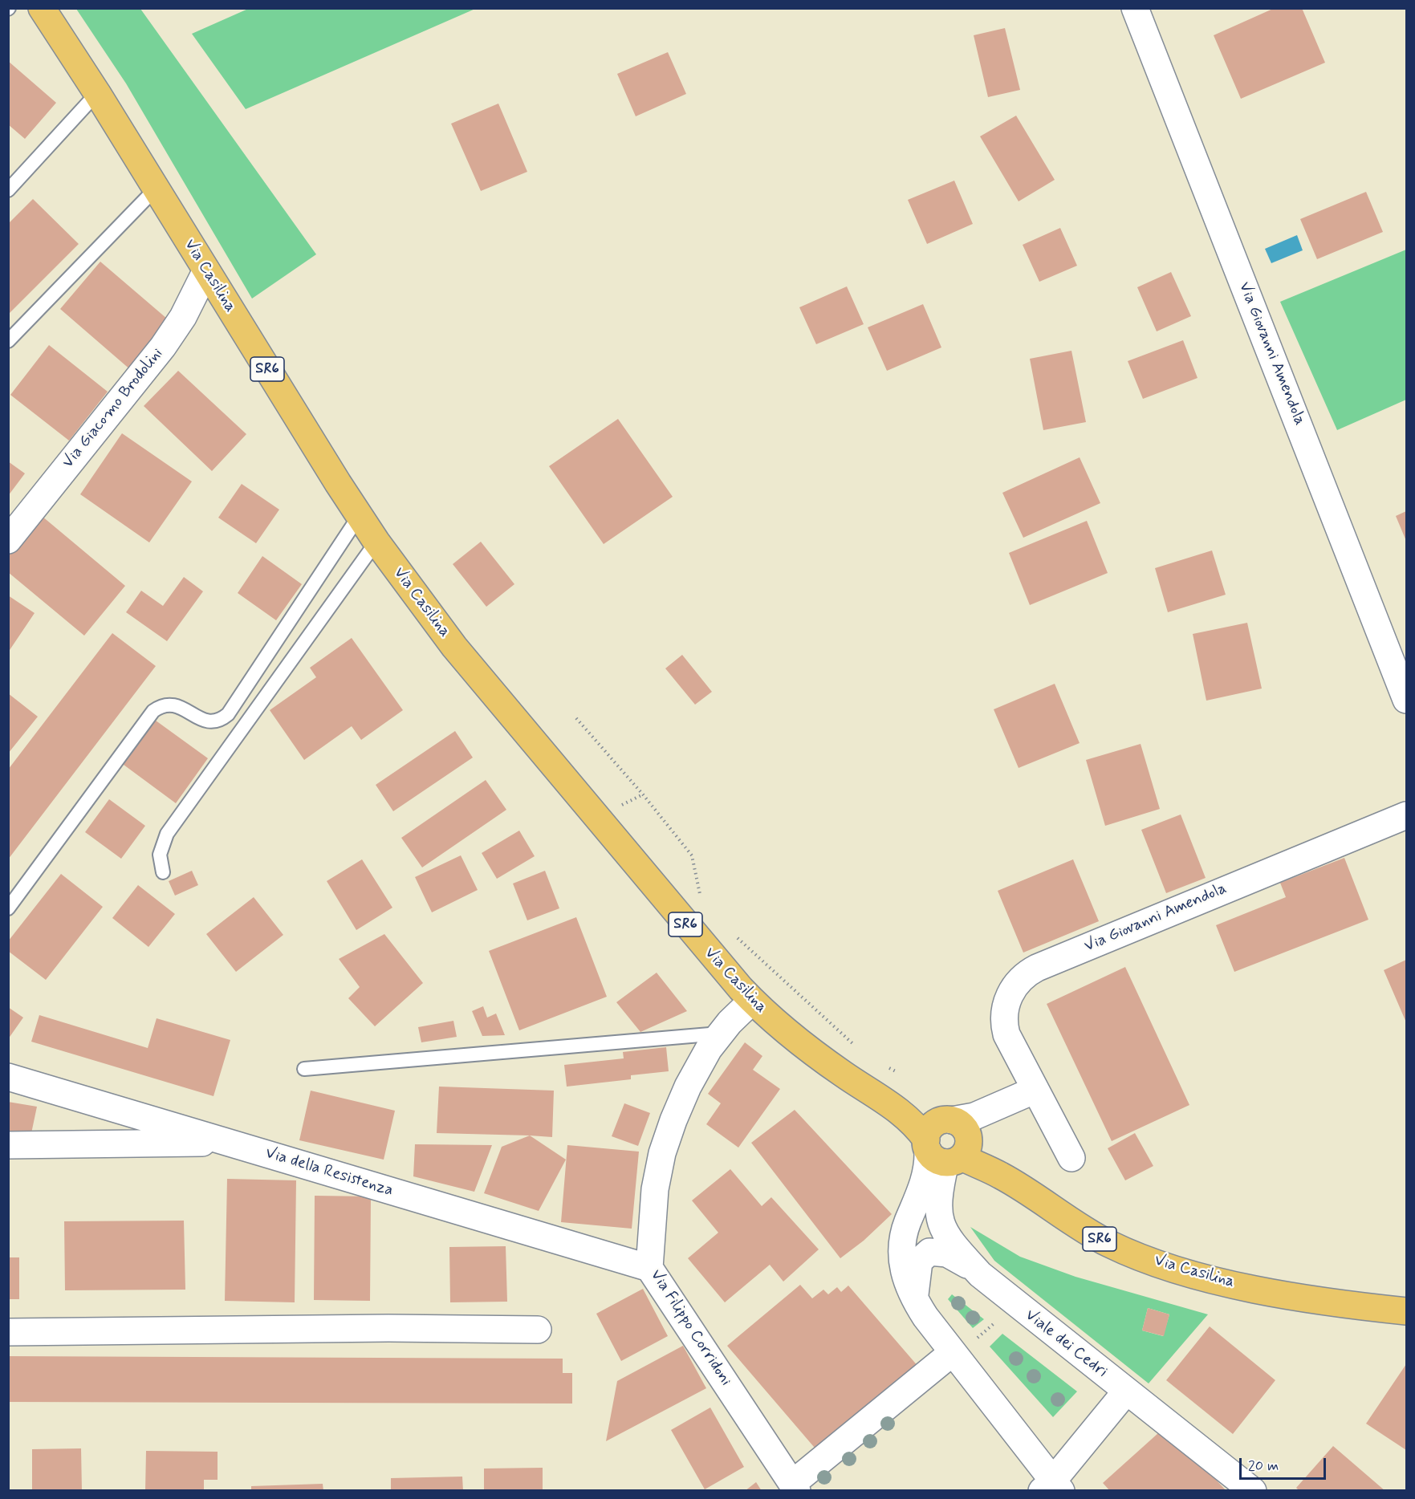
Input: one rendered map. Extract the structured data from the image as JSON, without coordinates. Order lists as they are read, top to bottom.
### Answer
{
  "streets": {
    "main road": ["Via Casilina", "SR6"],
    "street": [
      "Via Giovanni Amendola",
      "Via Giacomo Brodolini",
      "Via della Resistenza",
      "Via Filippo Corridoni",
      "Viale dei Cedri"
    ]
  },
  "crossings": [
    ["Via Casilina", "Via Giacomo Brodolini"],
    ["Via Casilina", "Via Filippo Corridoni"],
    ["Via Casilina", "Viale dei Cedri"],
    ["Via della Resistenza", "Via Filippo Corridoni"]
  ],
  "scale_bar": "20 m"
}
